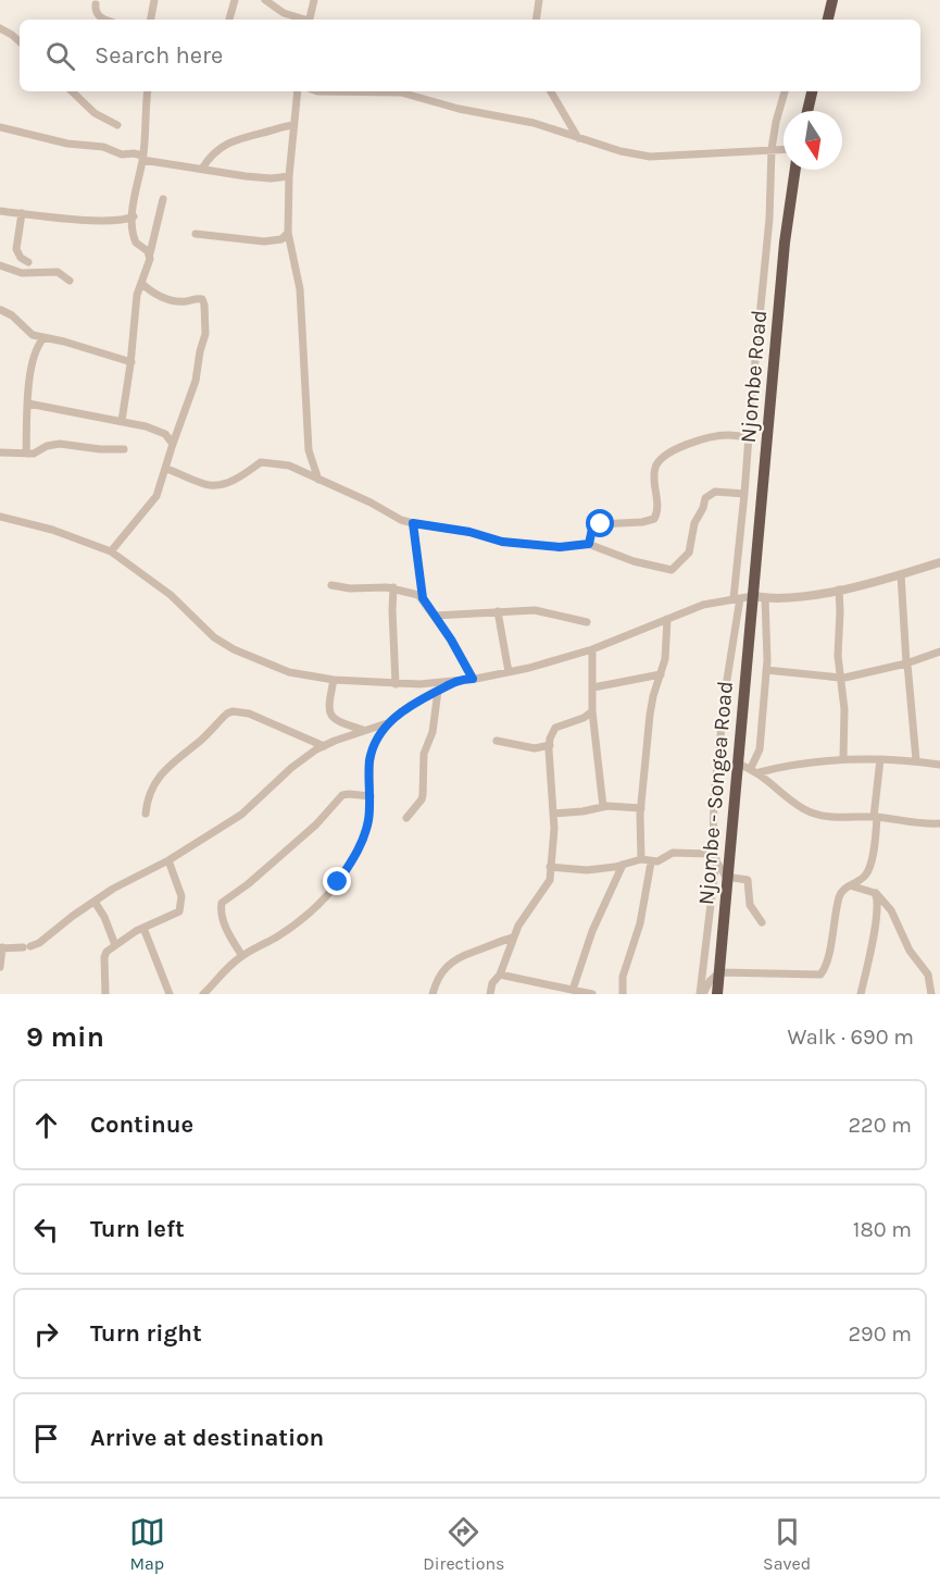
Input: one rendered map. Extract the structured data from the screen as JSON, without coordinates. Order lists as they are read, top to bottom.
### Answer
{
  "streets": {
    "highway": ["Njombe Road", "Njombe - Songea Road"]
  },
  "crossings": [
    ["Njombe Road", "Njombe - Songea Road"]
  ],
  "north": "bottom",
  "page": {
    "search": "Search here",
    "heading": ["9 min", "Walk · 690 m"],
    "list": [
      ["Continue", "220 m"],
      ["Turn left", "180 m"],
      ["Turn right", "290 m"],
      "Arrive at destination"
    ],
    "nav": ["Map", "Directions", "Saved"]
  }
}
